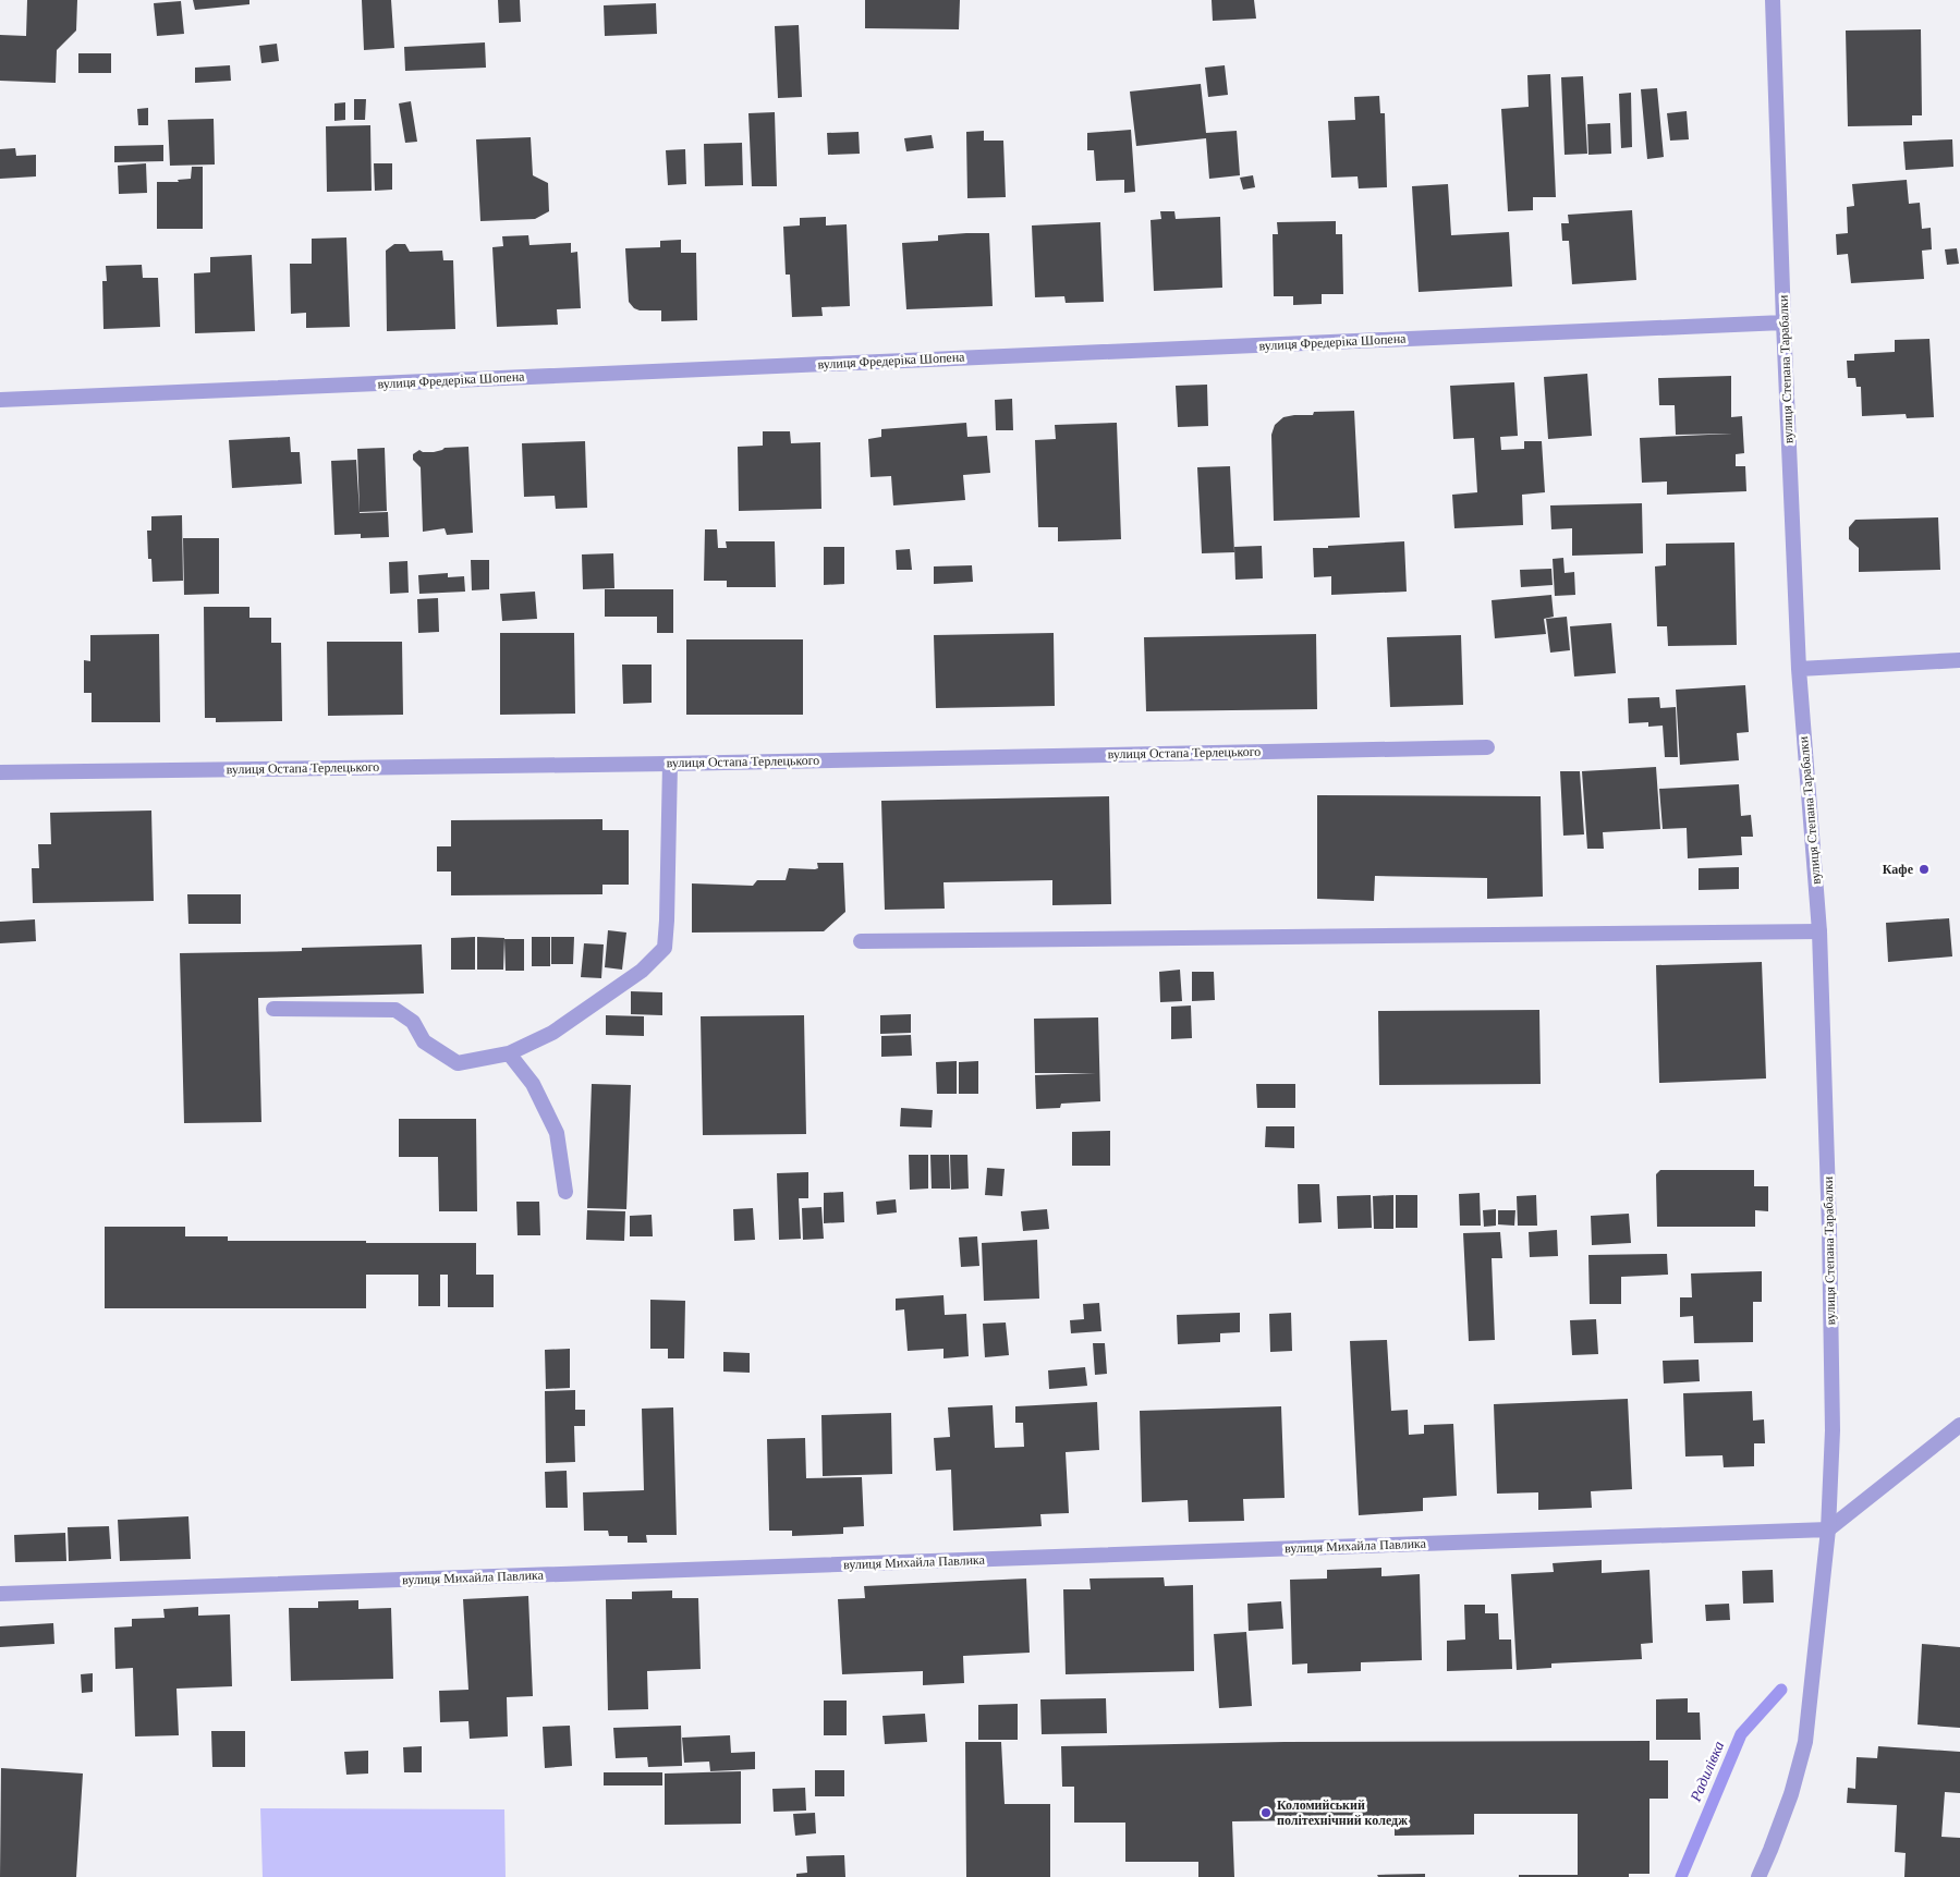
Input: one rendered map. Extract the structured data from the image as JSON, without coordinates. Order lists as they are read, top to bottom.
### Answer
{
  "streets": {
    "street": [
      "вулиця Фредеріка Шопена",
      "вулиця Степана Тарабалки",
      "вулиця Остапа Терлецького",
      "вулиця Михайла Павлика"
    ]
  },
  "crossings": [
    ["вулиця Фредеріка Шопена", "вулиця Степана Тарабалки"],
    ["вулиця Степана Тарабалки", "вулиця Михайла Павлика"]
  ],
  "water": ["Радилівка"],
  "places": ["Кафе", "Коломийський політехнічний коледж"]
}
